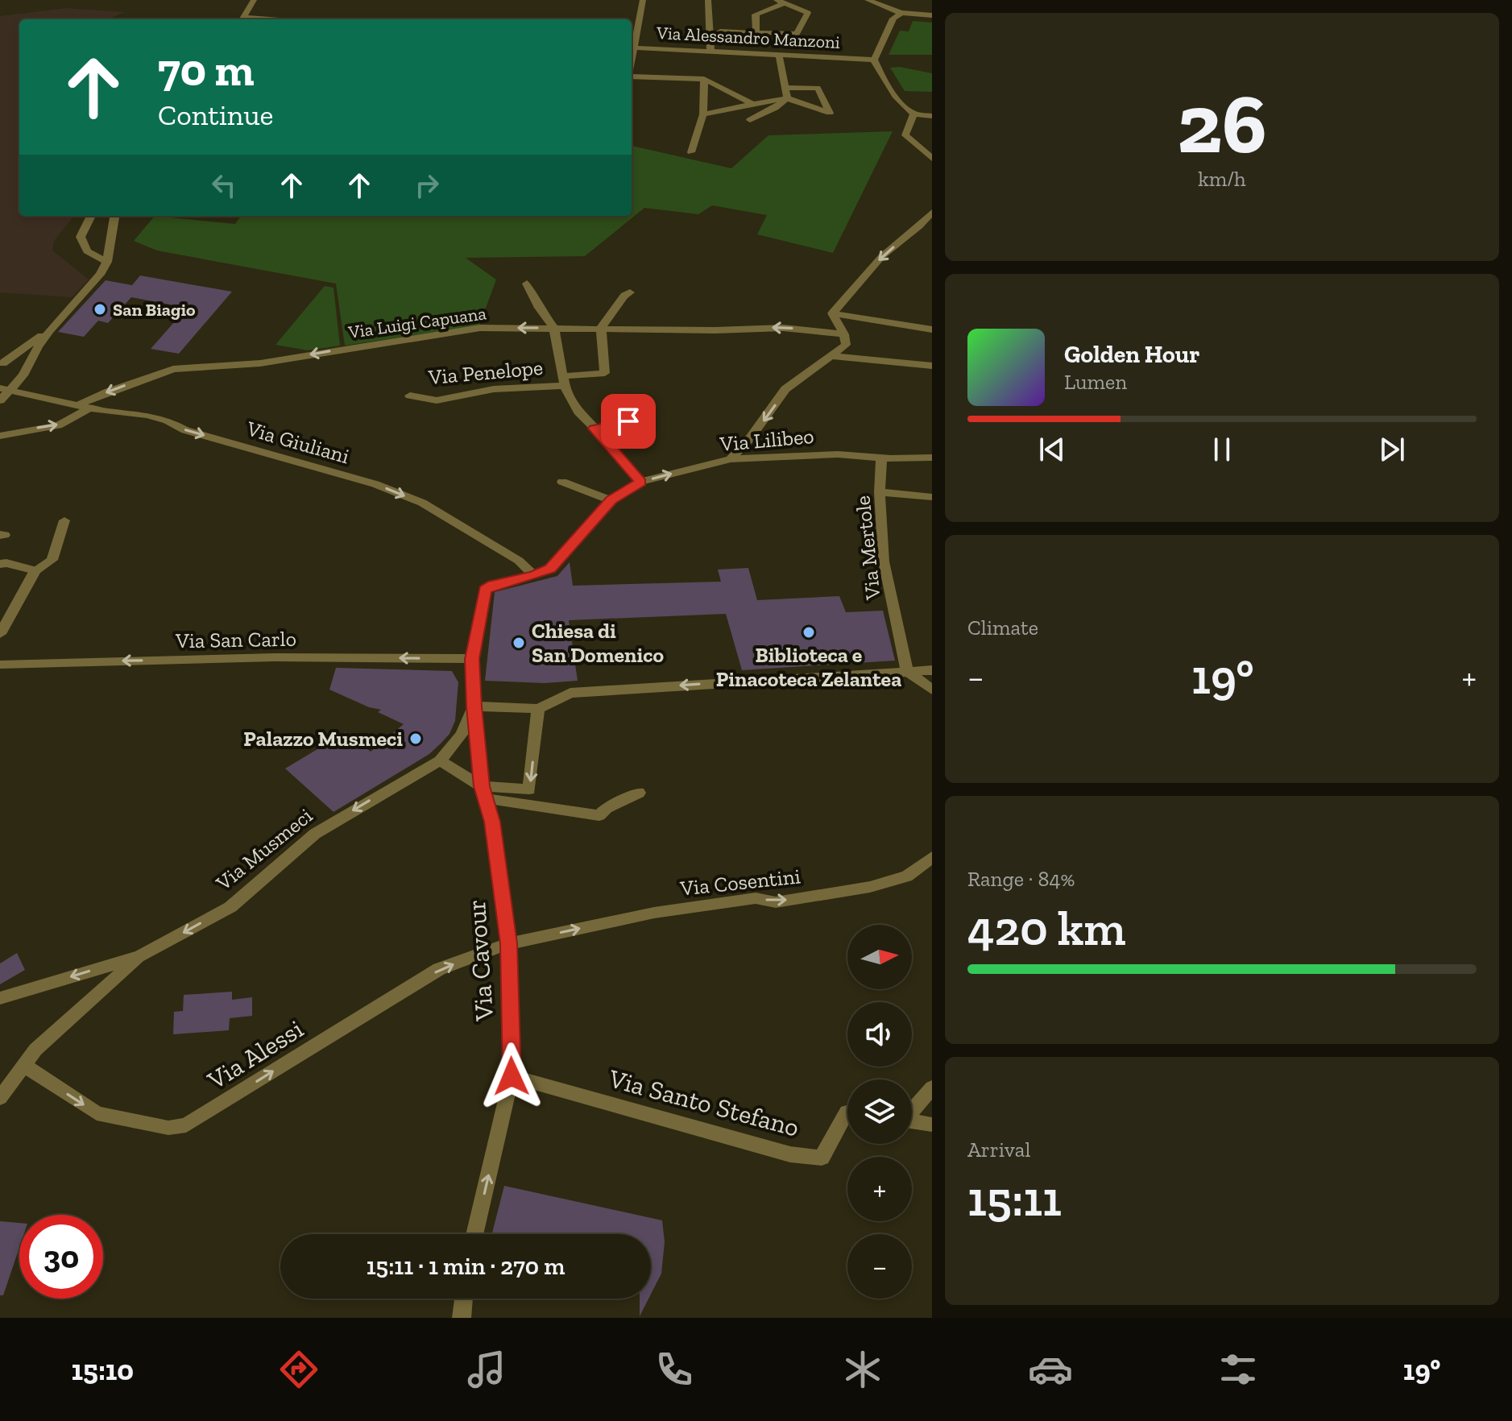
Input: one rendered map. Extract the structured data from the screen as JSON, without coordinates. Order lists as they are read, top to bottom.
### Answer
{
  "streets": {
    "street": [
      "Via Alessandro Manzoni",
      "Via Luigi Capuana",
      "Via Penelope",
      "Via Lilibeo",
      "Via Giuliani",
      "Via Mertole",
      "Via San Carlo",
      "Via Musmeci",
      "Via Cosentini",
      "Via Cavour",
      "Via Alessi",
      "Via Santo Stefano"
    ]
  },
  "crossings": [
    ["Via Luigi Capuana", "Via Penelope"],
    ["Via Luigi Capuana", "Via Giuliani"],
    ["Via Penelope", "Via Lilibeo"],
    ["Via Lilibeo", "Via Giuliani"],
    ["Via Lilibeo", "Via Mertole"],
    ["Via Lilibeo", "Via San Carlo"],
    ["Via Lilibeo", "Via Cavour"],
    ["Via San Carlo", "Via Cavour"],
    ["Via Cosentini", "Via Cavour"],
    ["Via Cosentini", "Via Alessi"],
    ["Via Cavour", "Via Alessi"],
    ["Via Cavour", "Via Santo Stefano"]
  ],
  "one_way": [
    "Via Giuliani",
    "Via San Carlo",
    "Via Musmeci",
    "Via Cosentini",
    "Via Alessi"
  ],
  "places": [
    "San Biagio",
    "Biblioteca e Pinacoteca Zelantea",
    "Chiesa di San Domenico",
    "Palazzo Musmeci"
  ],
  "north": "right",
  "page": {
    "tile": [
      ["26", "km/h"],
      "Climate",
      ["Range · 84%", "420 km"],
      ["Arrival", "15:11"]
    ],
    "turn": ["70 m", "Continue"],
    "song": ["Golden Hour", "Lumen"],
    "heat": ["−", "19°", "+"],
    "map_buttons": ["+", "−"],
    "limit": "30",
    "trip": "15:11 · 1 min · 270 m",
    "tabs": ["15:10", "19°"]
  }
}
